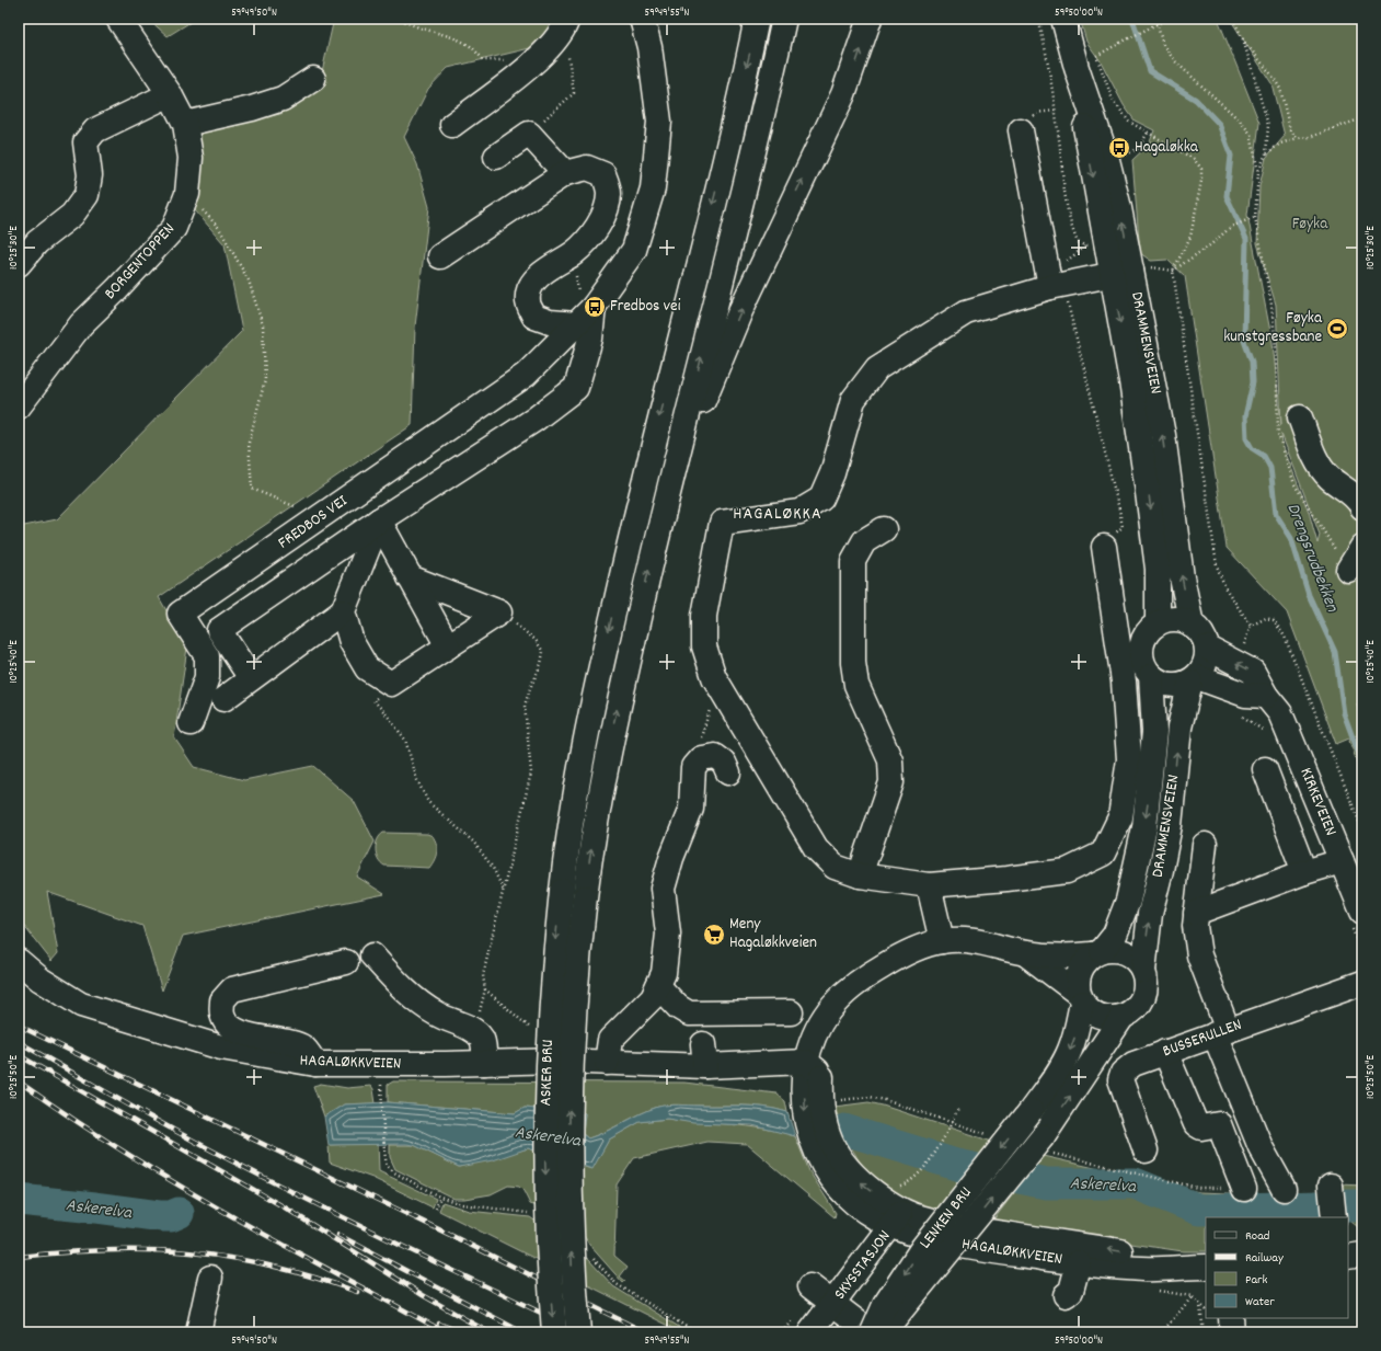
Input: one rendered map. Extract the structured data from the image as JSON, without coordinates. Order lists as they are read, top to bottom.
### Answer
{
  "streets": {
    "main road": [
      "BORGENTOPPEN",
      "DRAMMENSVEIEN",
      "FREDBOS VEI",
      "KIRKEVEIEN",
      "BUSSERULLEN",
      "HAGALØKKVEIEN",
      "ASKER BRU",
      "LENKEN BRU",
      "SKYSSTASJON"
    ]
  },
  "crossings": [
    ["DRAMMENSVEIEN", "KIRKEVEIEN"],
    ["DRAMMENSVEIEN", "HAGALØKKVEIEN"],
    ["DRAMMENSVEIEN", "LENKEN BRU"],
    ["HAGALØKKVEIEN", "LENKEN BRU"],
    ["HAGALØKKVEIEN", "SKYSSTASJON"],
    ["LENKEN BRU", "SKYSSTASJON"]
  ],
  "districts": ["HAGALØKKA"],
  "water": ["Drengsrudbekken", "Askerelva"],
  "parks": ["Føyka"],
  "places": {
    "bus stop": ["Hagaløkka", "Fredbos vei"],
    "sports": ["Føyka kunstgressbane"],
    "supermarket": ["Meny Hagaløkkveien"]
  },
  "legend": [
    "Road",
    "Railway",
    "Park",
    "Water"
  ],
  "coordinates": [
    "59°49'50\"N",
    "59°49'55\"N",
    "59°50'00\"N",
    "10°25'30\"E",
    "10°25'40\"E",
    "10°25'50\"E"
  ]
}
